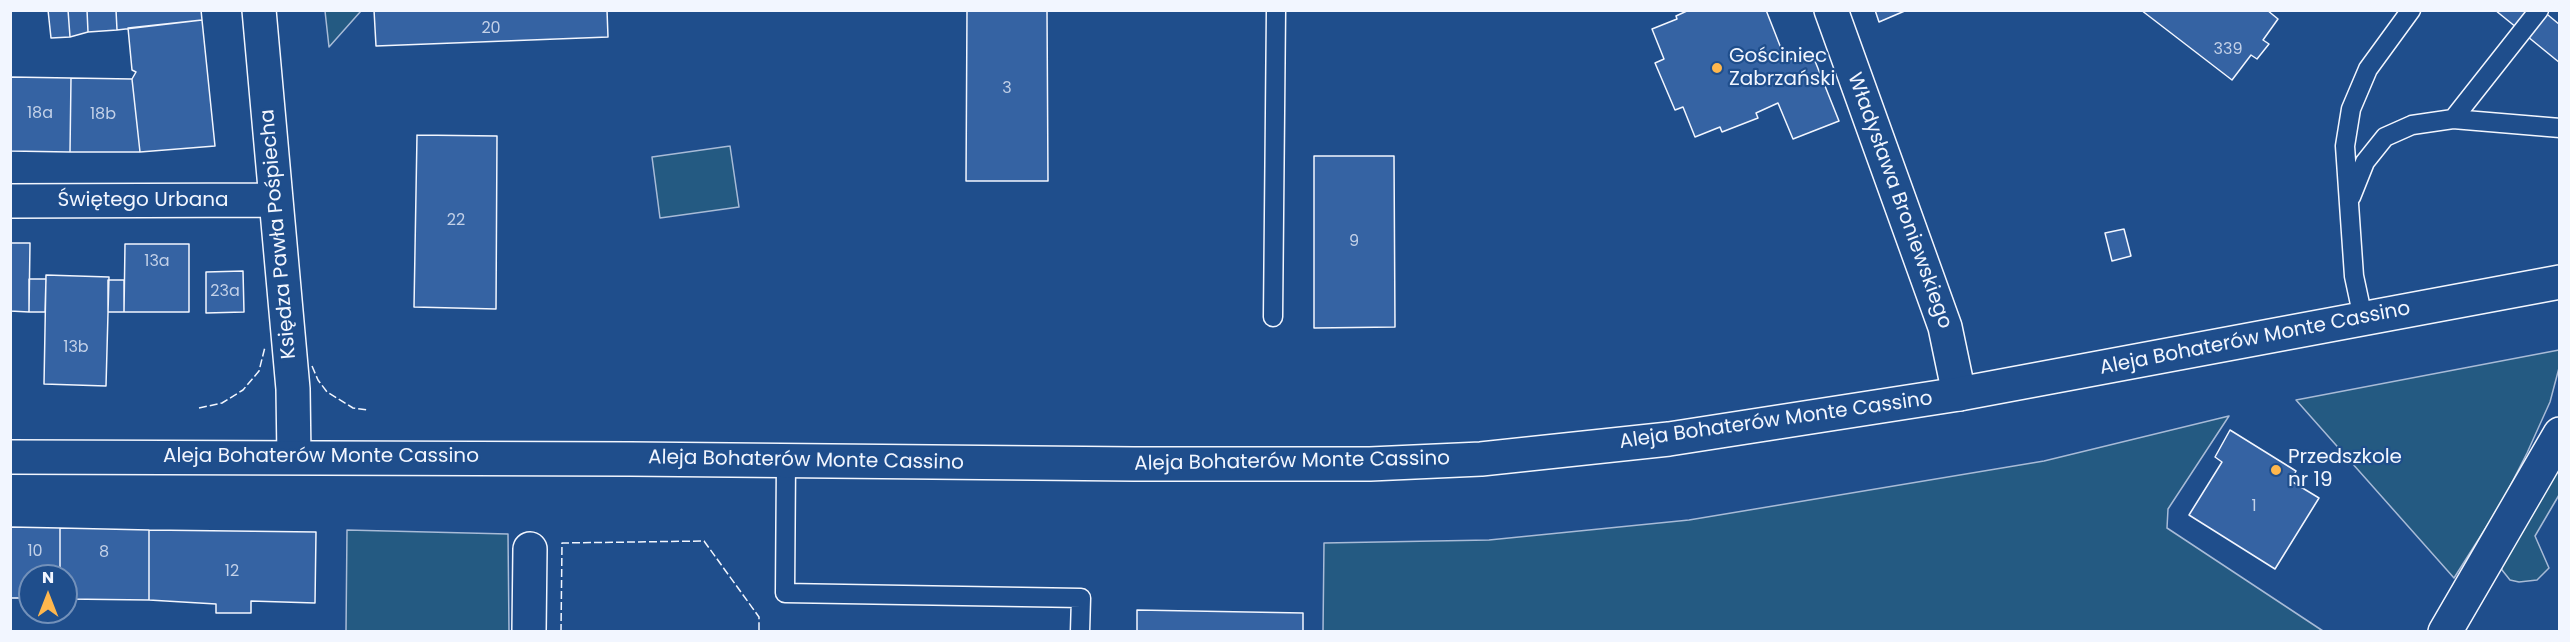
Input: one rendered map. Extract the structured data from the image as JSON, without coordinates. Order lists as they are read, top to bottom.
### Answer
{
  "streets": {
    "street": [
      "Świętego Urbana",
      "Władysława Broniewskiego",
      "Księdza Pawła Pośpiecha",
      "Aleja Bohaterów Monte Cassino"
    ]
  },
  "crossings": [
    ["Świętego Urbana", "Księdza Pawła Pośpiecha"],
    ["Władysława Broniewskiego", "Aleja Bohaterów Monte Cassino"],
    ["Księdza Pawła Pośpiecha", "Aleja Bohaterów Monte Cassino"]
  ],
  "places": ["Gościniec Zabrzański", "Przedszkole nr 19"],
  "house_numbers": [
    "20",
    "339",
    "3",
    "18a",
    "18b",
    "22",
    "9",
    "13a",
    "23a",
    "13b",
    "1",
    "10",
    "8",
    "12"
  ],
  "north": "top"
}
